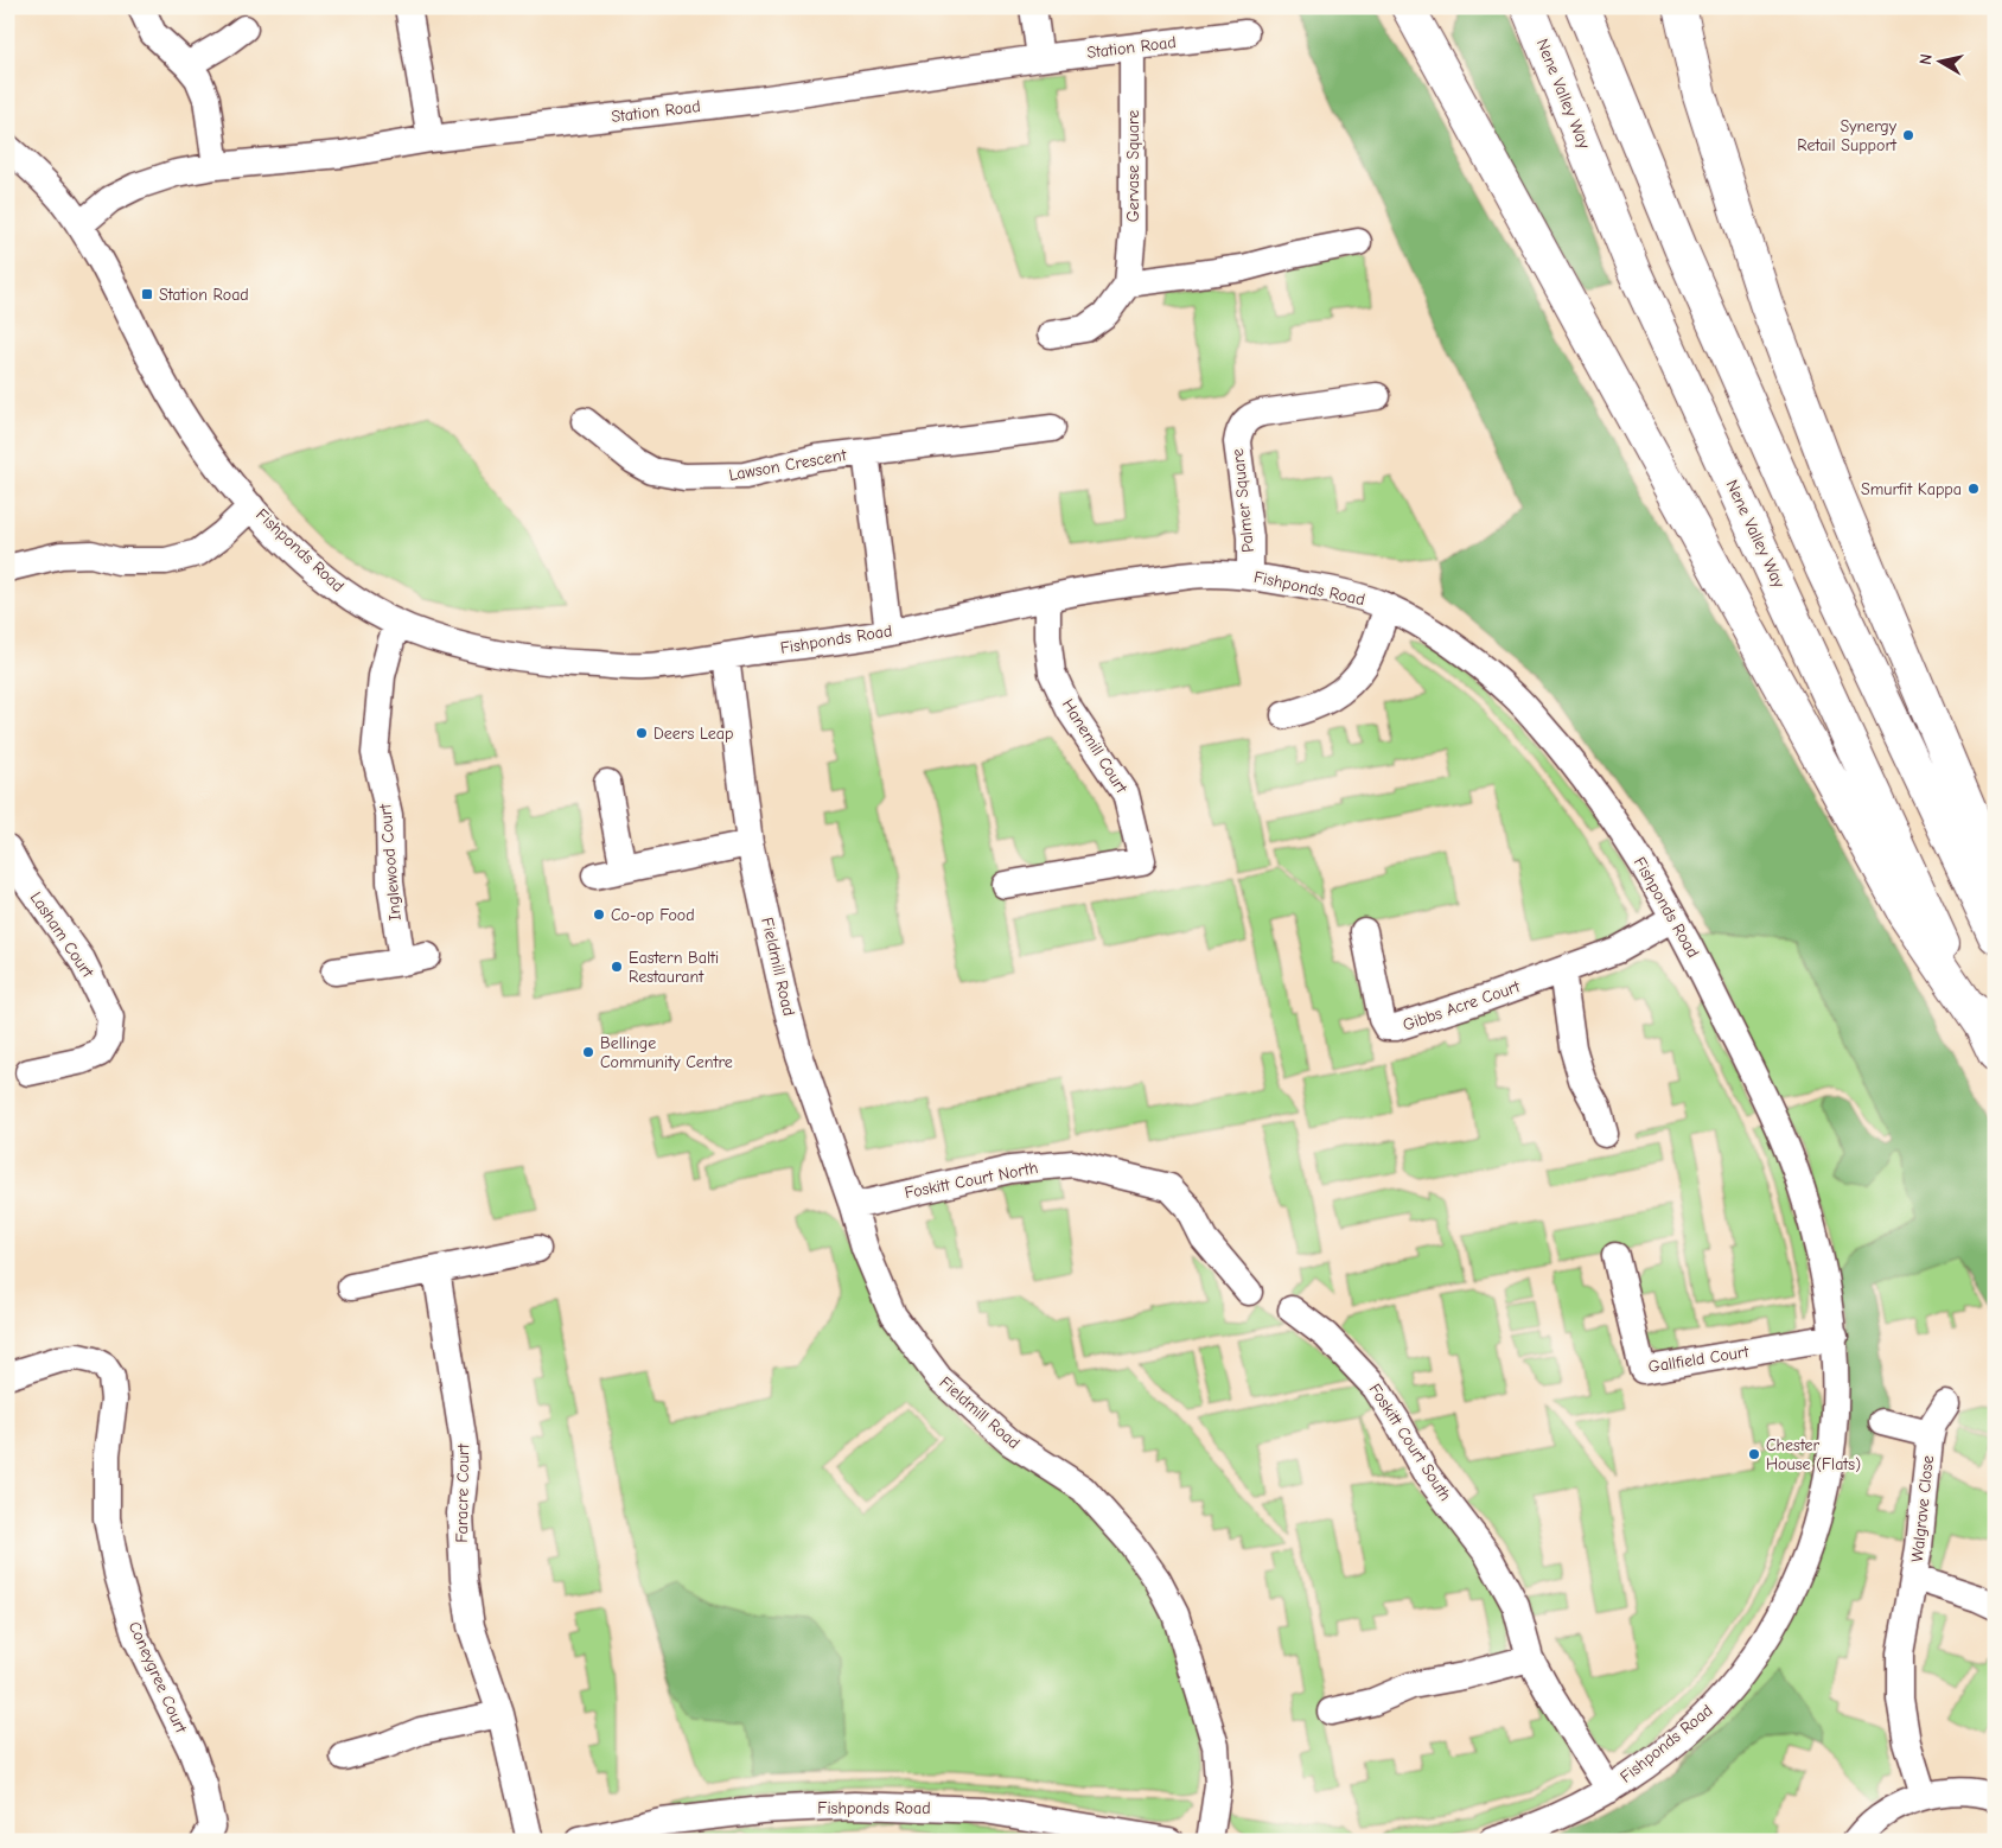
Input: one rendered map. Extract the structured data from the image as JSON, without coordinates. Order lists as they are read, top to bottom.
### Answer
{
  "streets": {
    "highway": ["Nene Valley Way"],
    "street": [
      "Station Road",
      "Gervase Square",
      "Lawson Crescent",
      "Palmer Square",
      "Fishponds Road",
      "Hanemill Court",
      "Inglewood Court",
      "Lasham Court",
      "Fieldmill Road",
      "Gibbs Acre Court",
      "Foskitt Court North",
      "Gallfield Court",
      "Foskitt Court South",
      "Faracre Court",
      "Walgrave Close",
      "Coneygree Court"
    ]
  },
  "crossings": [
    ["Station Road", "Gervase Square"],
    ["Station Road", "Fishponds Road"],
    ["Lawson Crescent", "Fishponds Road"],
    ["Palmer Square", "Fishponds Road"],
    ["Fishponds Road", "Hanemill Court"],
    ["Fishponds Road", "Inglewood Court"],
    ["Fishponds Road", "Fieldmill Road"],
    ["Fishponds Road", "Gibbs Acre Court"],
    ["Fishponds Road", "Gallfield Court"],
    ["Fishponds Road", "Foskitt Court South"],
    ["Fieldmill Road", "Foskitt Court North"]
  ],
  "places": {
    "other": [
      "Synergy Retail Support",
      "Smurfit Kappa",
      "Deers Leap",
      "Co-op Food",
      "Eastern Balti Restaurant",
      "Bellinge Community Centre",
      "Chester House (Flats)"
    ],
    "transit": ["Station Road"]
  },
  "north": "left"
}
